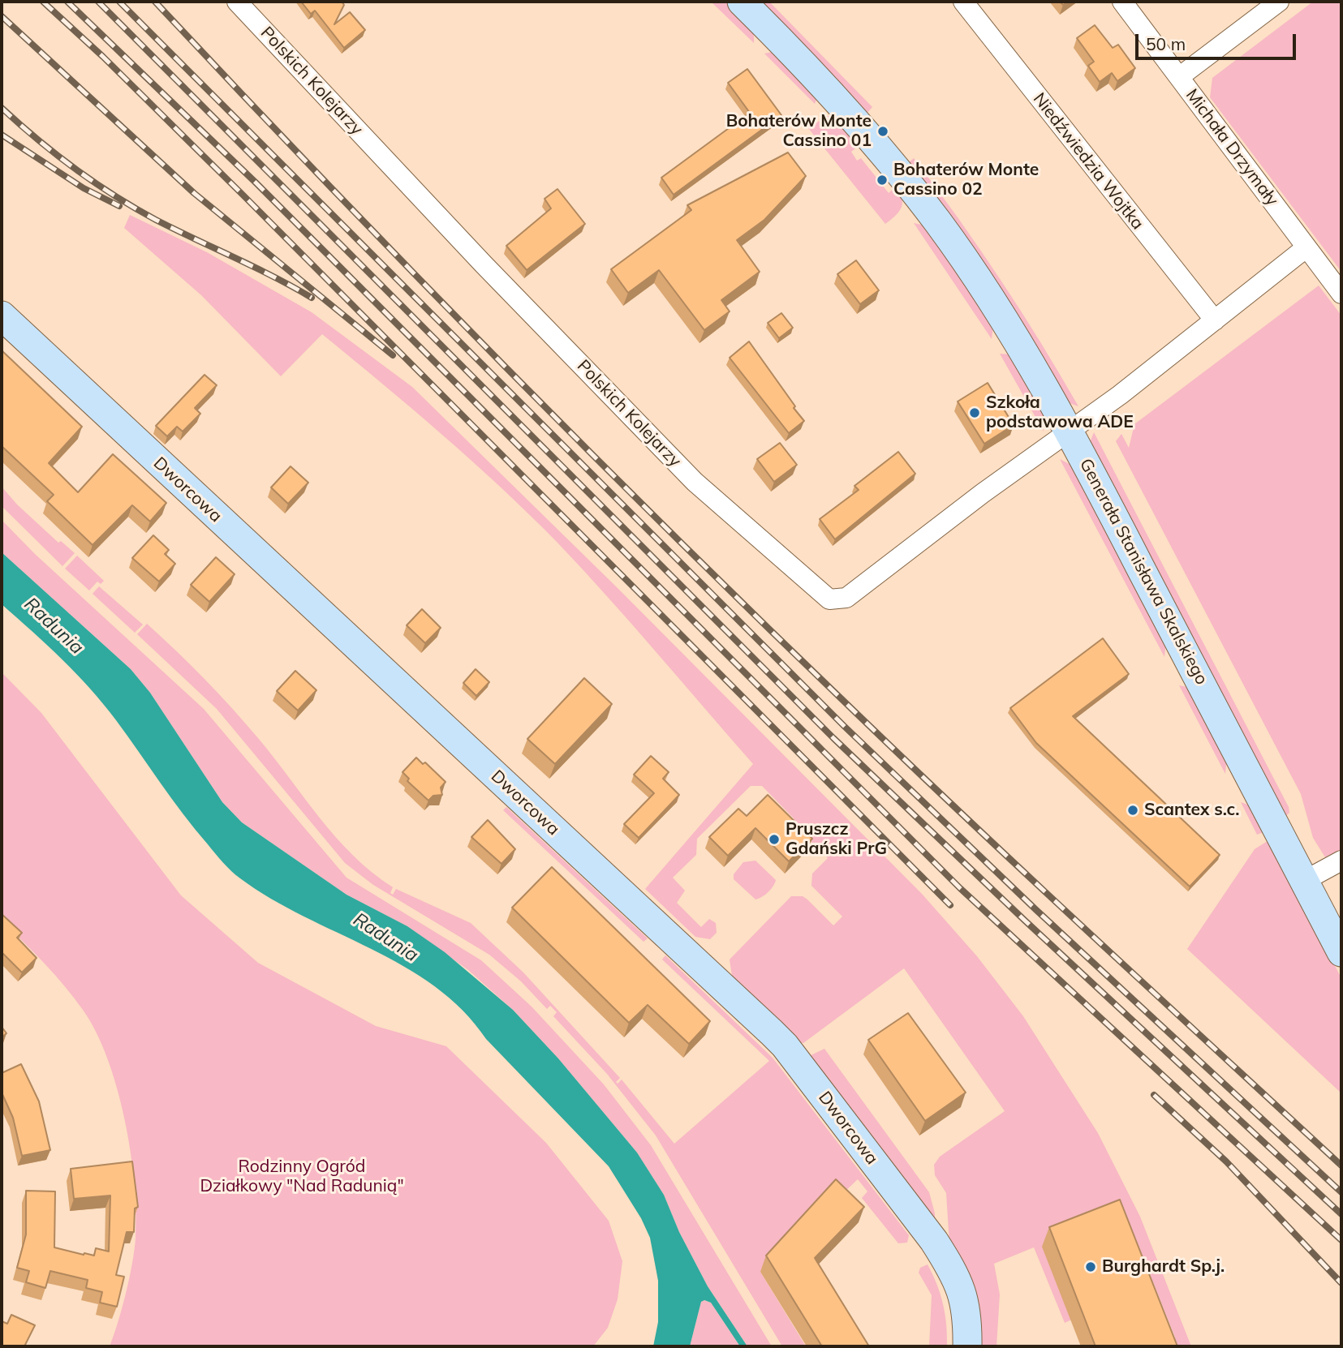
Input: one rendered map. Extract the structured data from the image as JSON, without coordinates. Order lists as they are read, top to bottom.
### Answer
{
  "streets": {
    "street": [
      "Polskich Kolejarzy",
      "Michała Drzymały",
      "Niedźwiedzia Wojtka",
      "Dworcowa",
      "Generała Stanisława Skalskiego"
    ]
  },
  "crossings": [
    ["Polskich Kolejarzy", "Michała Drzymały"],
    ["Polskich Kolejarzy", "Niedźwiedzia Wojtka"],
    ["Polskich Kolejarzy", "Generała Stanisława Skalskiego"]
  ],
  "water": ["Radunia"],
  "parks": ["Rodzinny Ogród Działkowy \"Nad Radunią\""],
  "places": [
    "Bohaterów Monte Cassino 01",
    "Bohaterów Monte Cassino 02",
    "Szkoła podstawowa ADE",
    "Scantex s.c.",
    "Pruszcz Gdański PrG",
    "Burghardt Sp.j."
  ],
  "scale_bar": "50 m"
}
